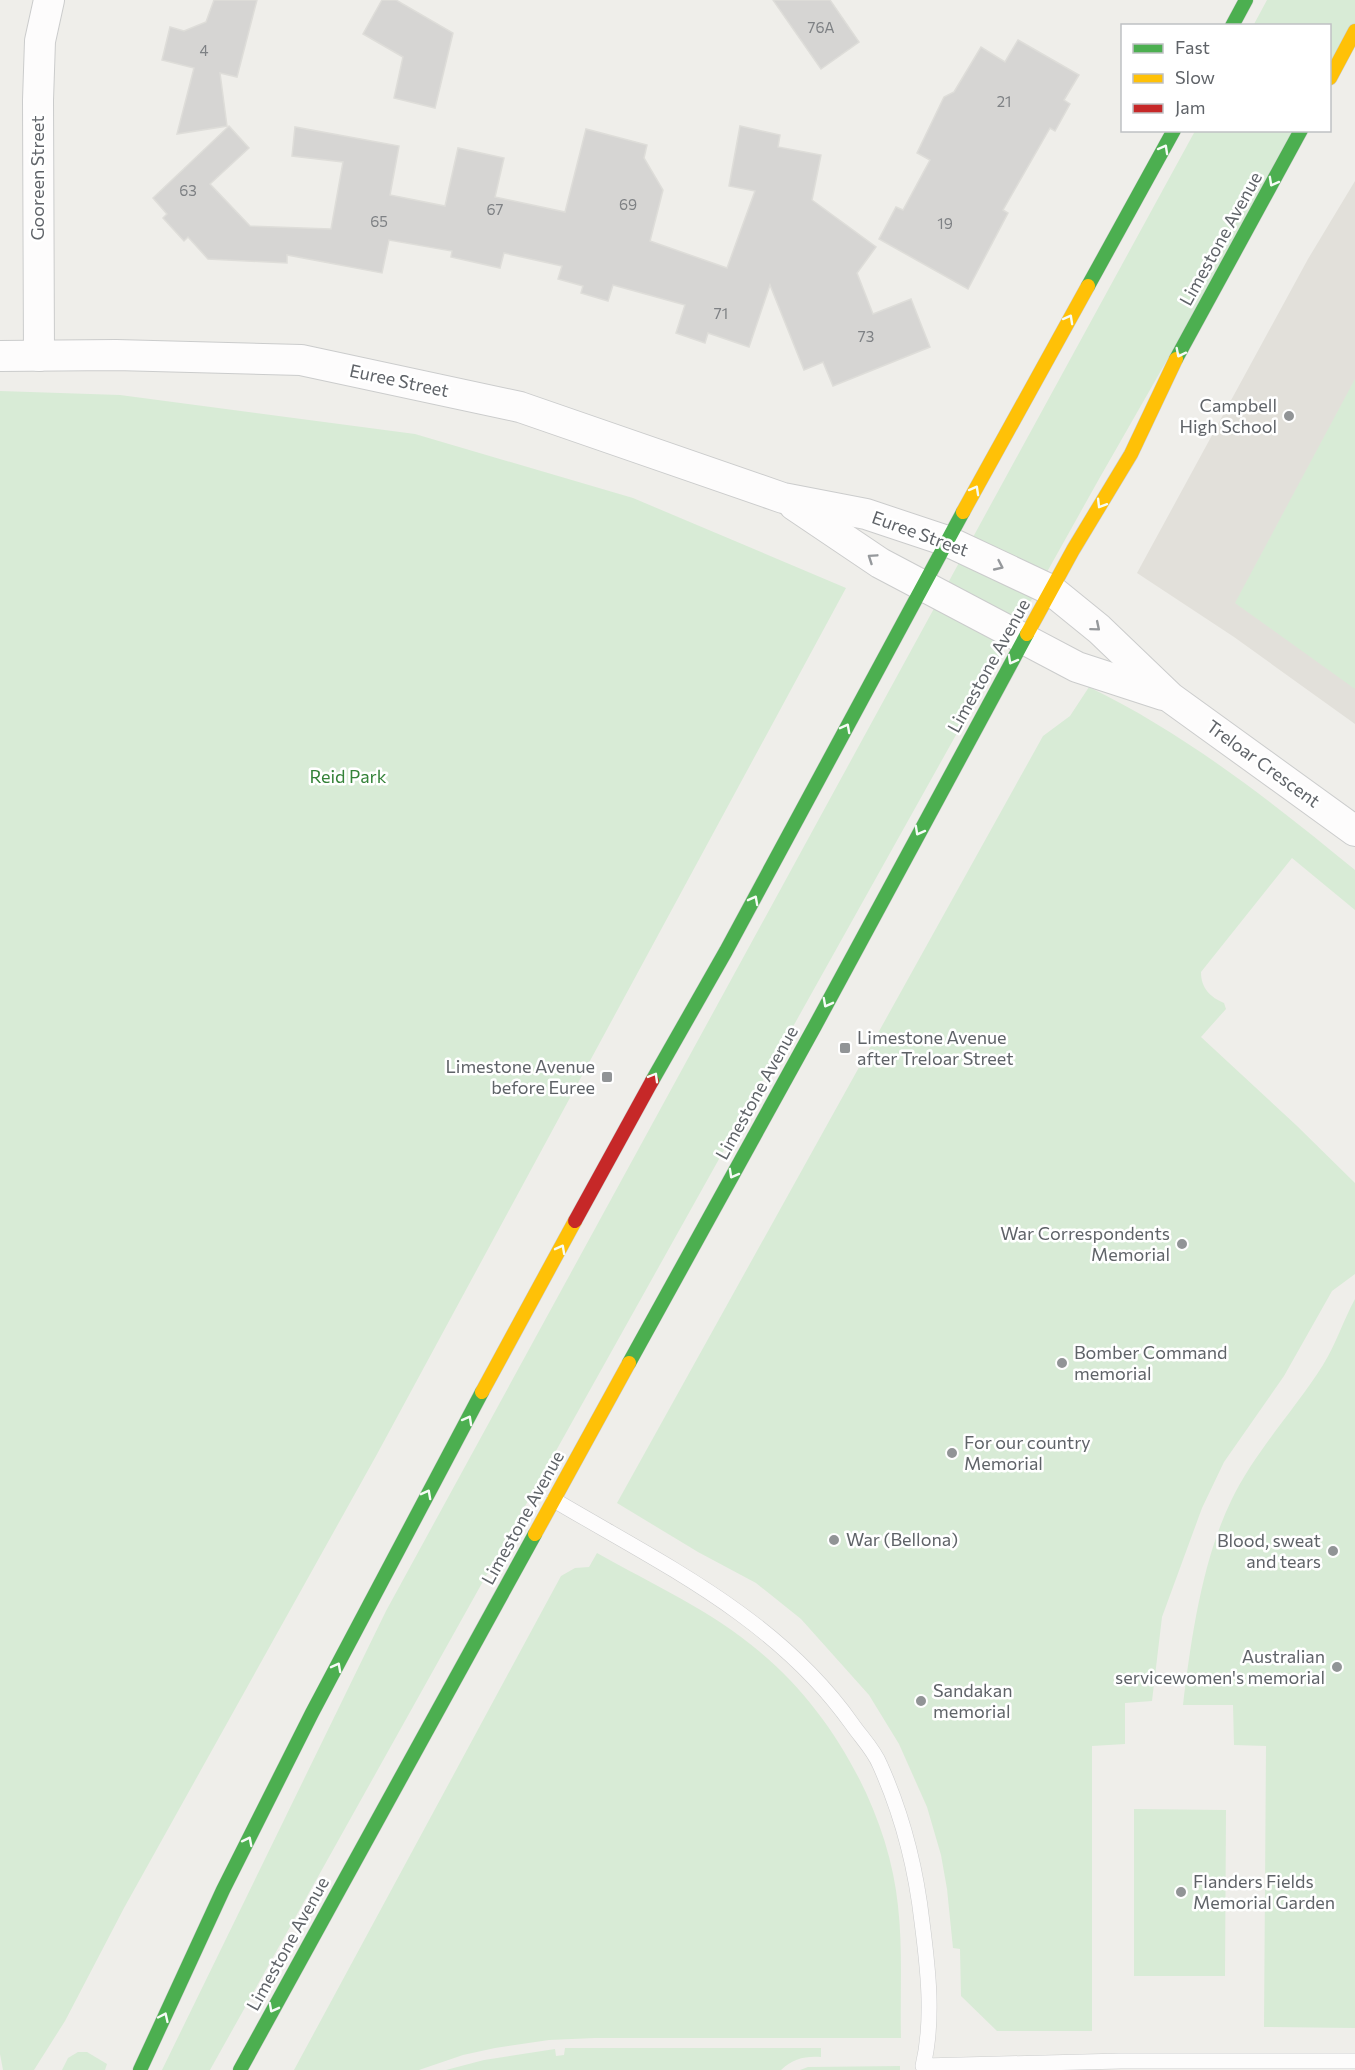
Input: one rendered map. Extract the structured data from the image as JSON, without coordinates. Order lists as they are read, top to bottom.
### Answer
{
  "streets": {
    "main road": ["Limestone Avenue"],
    "street": ["Gooreen Street", "Euree Street", "Treloar Crescent"]
  },
  "crossings": [
    ["Gooreen Street", "Euree Street"],
    ["Limestone Avenue", "Euree Street"],
    ["Limestone Avenue", "Treloar Crescent"],
    ["Euree Street", "Treloar Crescent"]
  ],
  "parks": ["Reid Park"],
  "places": {
    "other": [
      "Campbell High School",
      "War Correspondents Memorial",
      "Bomber Command memorial",
      "For our country Memorial",
      "War (Bellona)",
      "Blood, sweat and tears",
      "Australian servicewomen's memorial",
      "Sandakan memorial",
      "Flanders Fields Memorial Garden"
    ],
    "transit": ["Limestone Avenue after Treloar Street", "Limestone Avenue before Euree"]
  },
  "house_numbers": [
    "76A",
    "4",
    "21",
    "63",
    "69",
    "67",
    "65",
    "19",
    "71",
    "73"
  ],
  "legend": ["Fast", "Slow", "Jam"]
}
